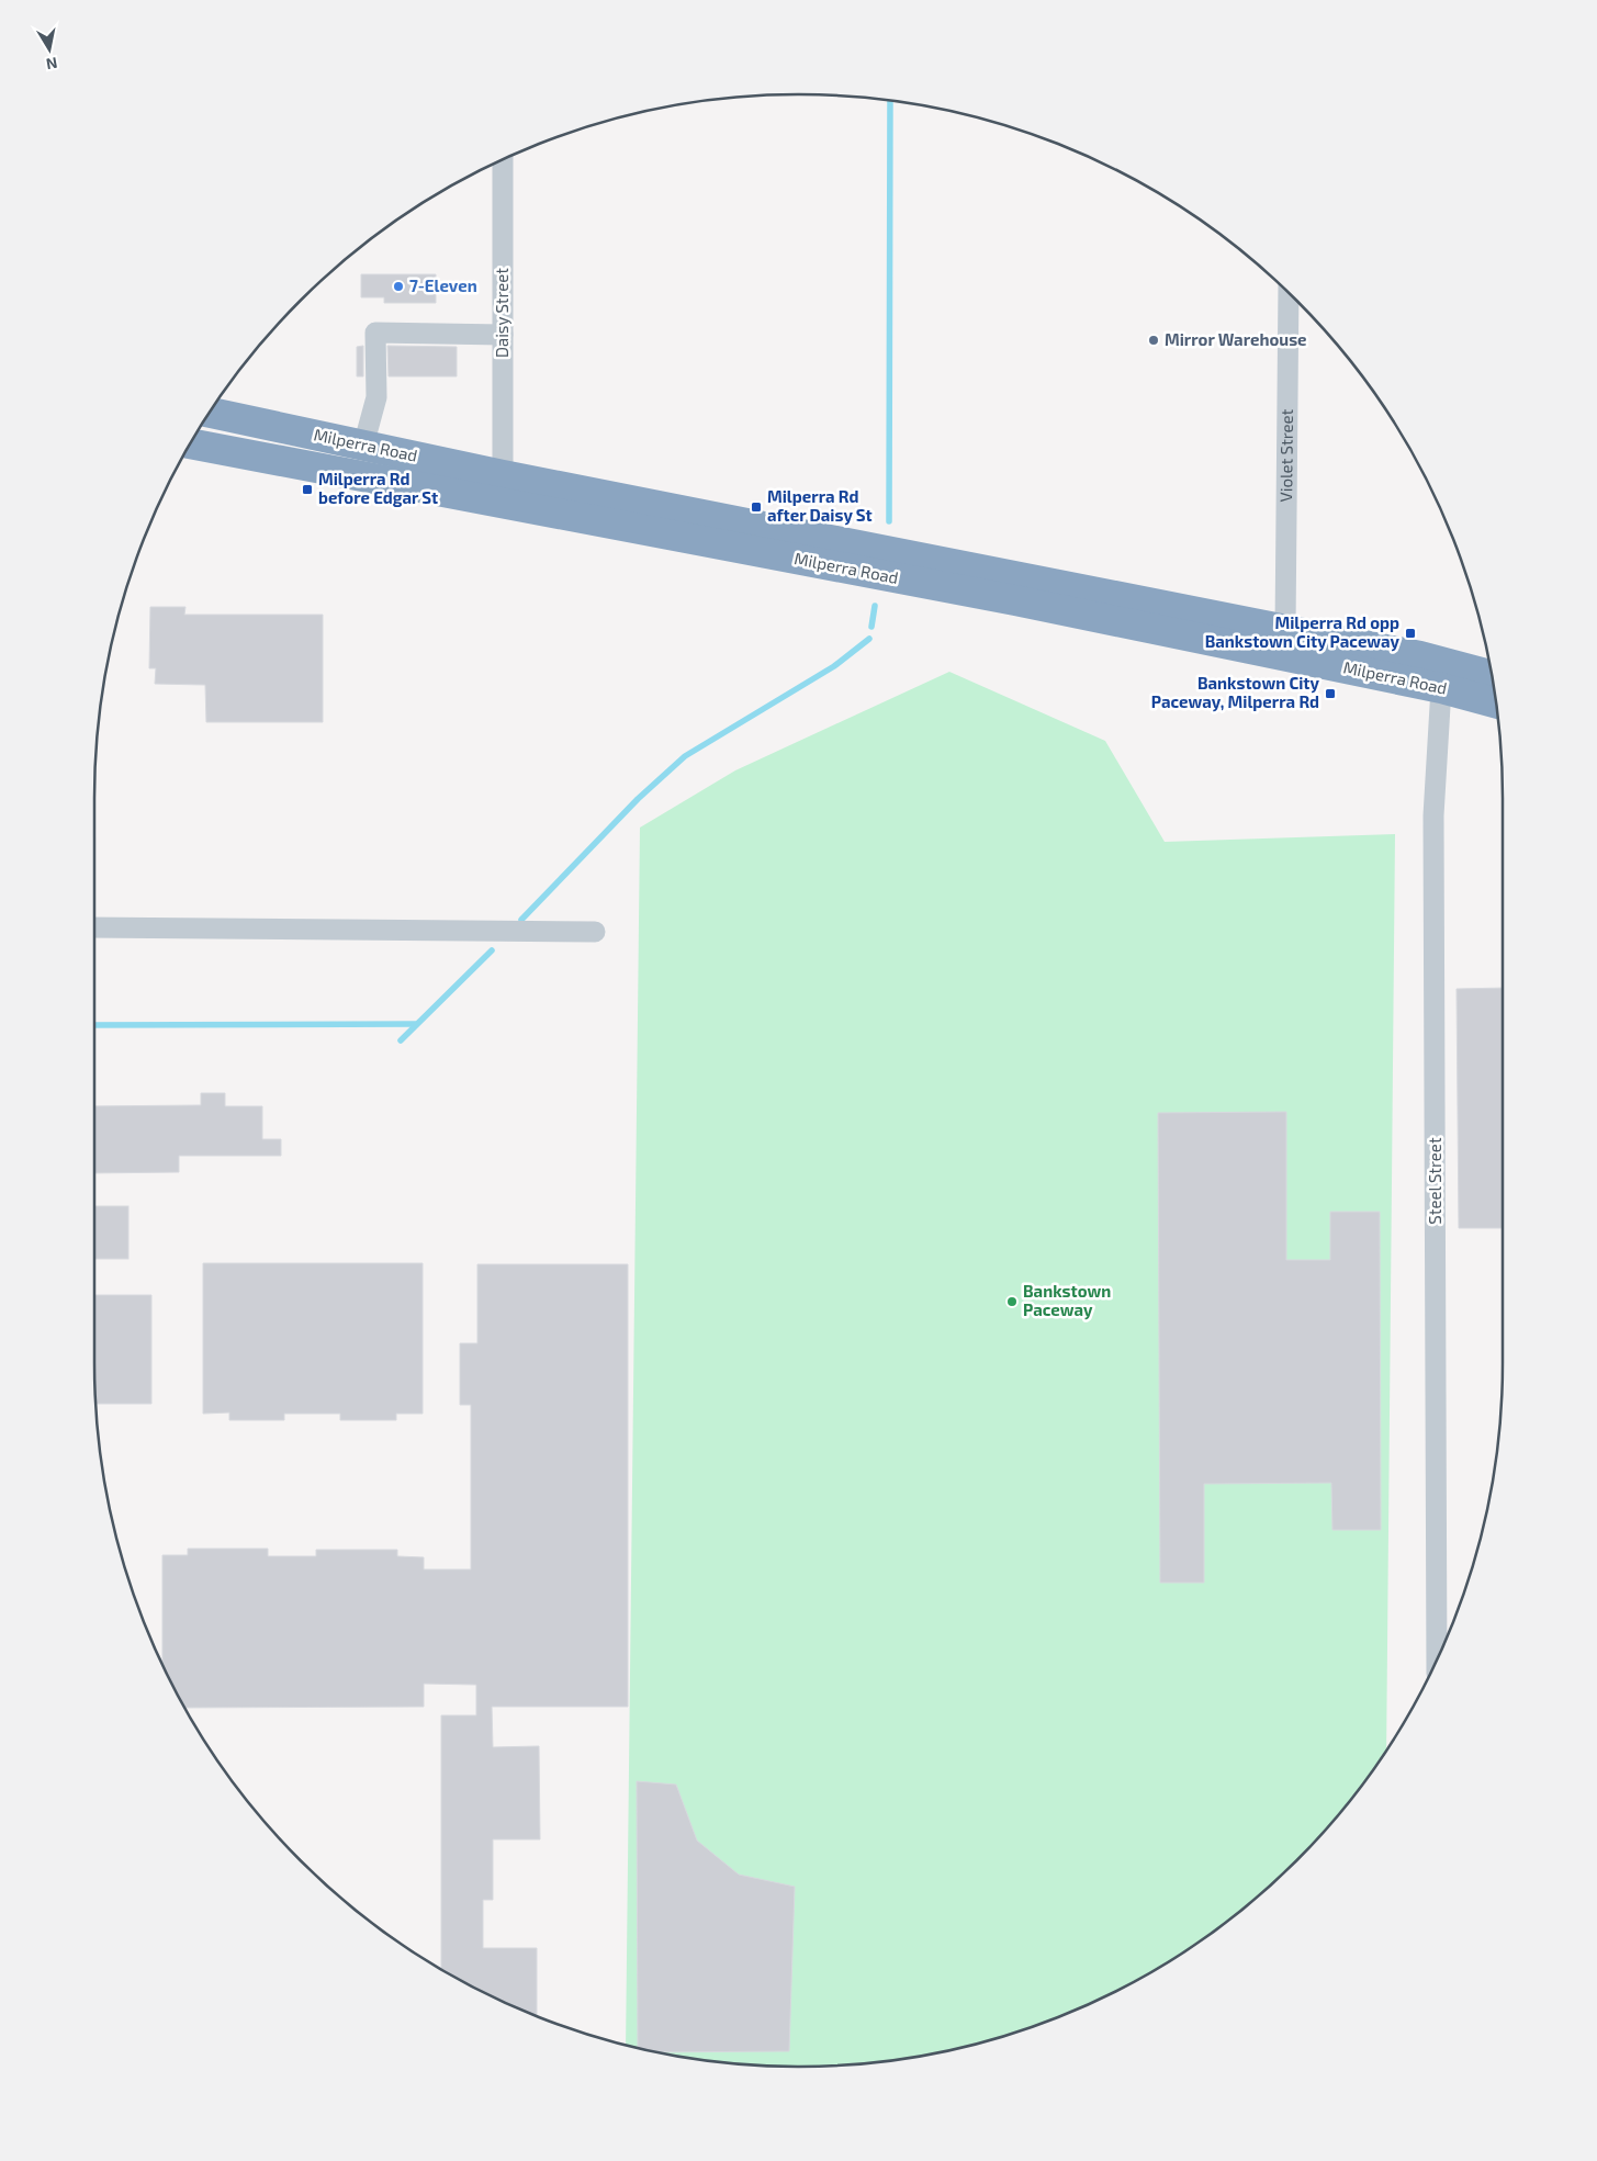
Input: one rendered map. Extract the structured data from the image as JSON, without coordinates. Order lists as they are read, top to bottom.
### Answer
{
  "streets": {
    "highway": ["Milperra Road"],
    "street": ["Daisy Street", "Violet Street", "Steel Street"]
  },
  "crossings": [
    ["Daisy Street", "Milperra Road"],
    ["Milperra Road", "Violet Street"],
    ["Milperra Road", "Steel Street"]
  ],
  "places": {
    "other": ["7-Eleven", "Mirror Warehouse", "Bankstown Paceway"],
    "transit": [
      "Milperra Rd before Edgar St",
      "Milperra Rd after Daisy St",
      "Milperra Rd opp Bankstown City Paceway",
      "Bankstown City Paceway, Milperra Rd"
    ]
  },
  "north": "bottom"
}
